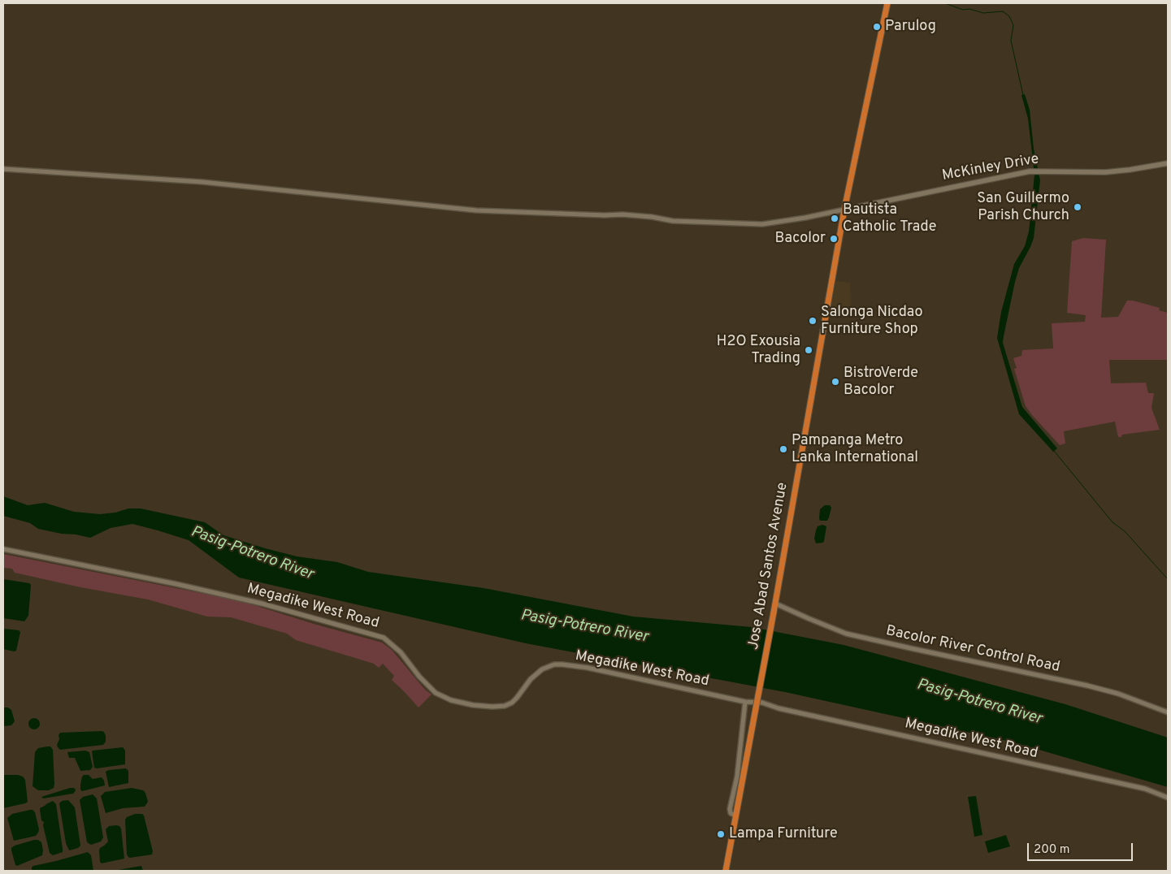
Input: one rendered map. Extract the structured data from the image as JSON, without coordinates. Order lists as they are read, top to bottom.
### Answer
{
  "streets": {
    "highway": ["Jose Abad Santos Avenue"],
    "main road": ["McKinley Drive"],
    "street": ["Megadike West Road", "Bacolor River Control Road"]
  },
  "crossings": [
    ["McKinley Drive", "Jose Abad Santos Avenue"],
    ["Jose Abad Santos Avenue", "Bacolor River Control Road"]
  ],
  "water": ["Pasig-Potrero River"],
  "places": [
    "Parulog",
    "San Guillermo Parish Church",
    "Bautista Catholic Trade",
    "Bacolor",
    "Salonga Nicdao Furniture Shop",
    "H2O Exousia Trading",
    "BistroVerde Bacolor",
    "Pampanga Metro Lanka International",
    "Lampa Furniture"
  ],
  "scale_bar": "200 m"
}
